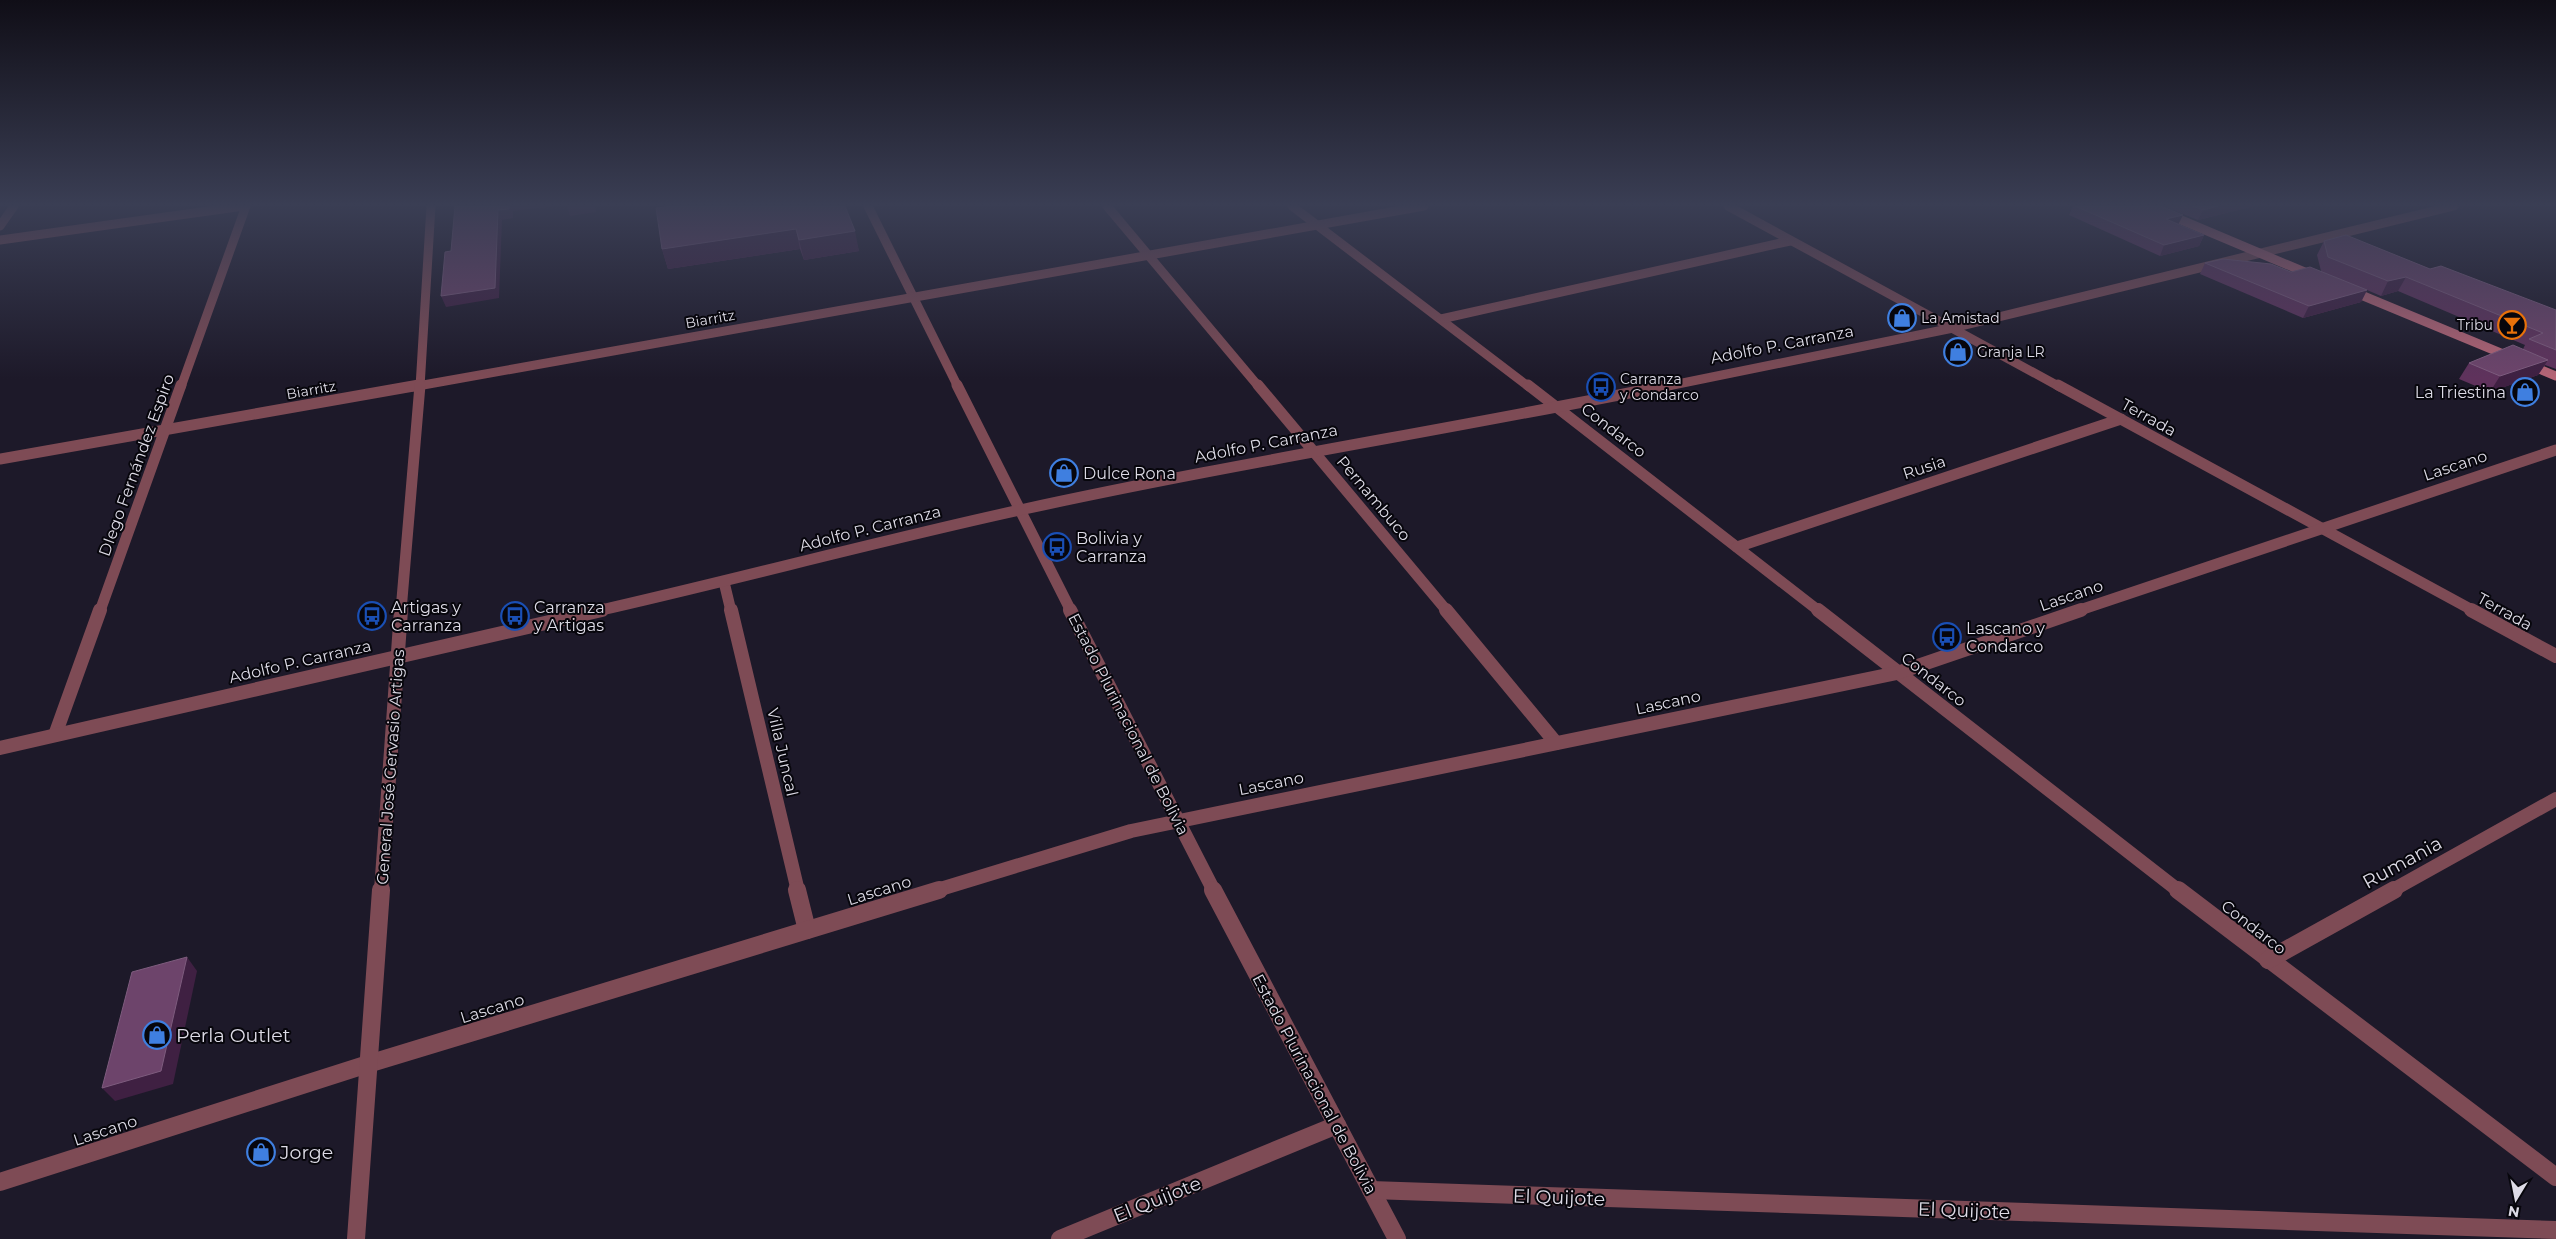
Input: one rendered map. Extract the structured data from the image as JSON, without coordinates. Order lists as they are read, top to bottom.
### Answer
{
  "streets": {
    "street": [
      "Biarritz",
      "Adolfo P. Carranza",
      "Terrada",
      "Condarco",
      "DIego Fernández Espiro",
      "Lascano",
      "Rusia",
      "Pernambuco",
      "Estado Plurinacional de Bolivia",
      "Villa Juncal",
      "General José Gervasio Artigas",
      "Rumania",
      "El Quijote"
    ]
  },
  "crossings": [
    ["Biarritz", "DIego Fernández Espiro"],
    ["Biarritz", "Estado Plurinacional de Bolivia"],
    ["Biarritz", "General José Gervasio Artigas"],
    ["Adolfo P. Carranza", "Terrada"],
    ["Adolfo P. Carranza", "Condarco"],
    ["Adolfo P. Carranza", "DIego Fernández Espiro"],
    ["Adolfo P. Carranza", "Pernambuco"],
    ["Adolfo P. Carranza", "Estado Plurinacional de Bolivia"],
    ["Adolfo P. Carranza", "Villa Juncal"],
    ["Adolfo P. Carranza", "General José Gervasio Artigas"],
    ["Terrada", "Lascano"],
    ["Terrada", "Rusia"],
    ["Condarco", "Lascano"],
    ["Condarco", "Rusia"],
    ["Condarco", "Rumania"],
    ["Lascano", "Pernambuco"],
    ["Lascano", "Estado Plurinacional de Bolivia"],
    ["Lascano", "Villa Juncal"],
    ["Lascano", "General José Gervasio Artigas"],
    ["Estado Plurinacional de Bolivia", "El Quijote"]
  ],
  "places": {
    "shop": [
      "La Amistad",
      "Granja LR",
      "La Triestina",
      "Dulce Rona",
      "Perla Outlet",
      "Jorge"
    ],
    "bar": ["Tribu"],
    "bus stop": [
      "Carranza y Condarco",
      "Bolivia y Carranza",
      "Artigas y Carranza",
      "Carranza y Artigas",
      "Lascano y Condarco"
    ]
  },
  "north": "bottom"
}
